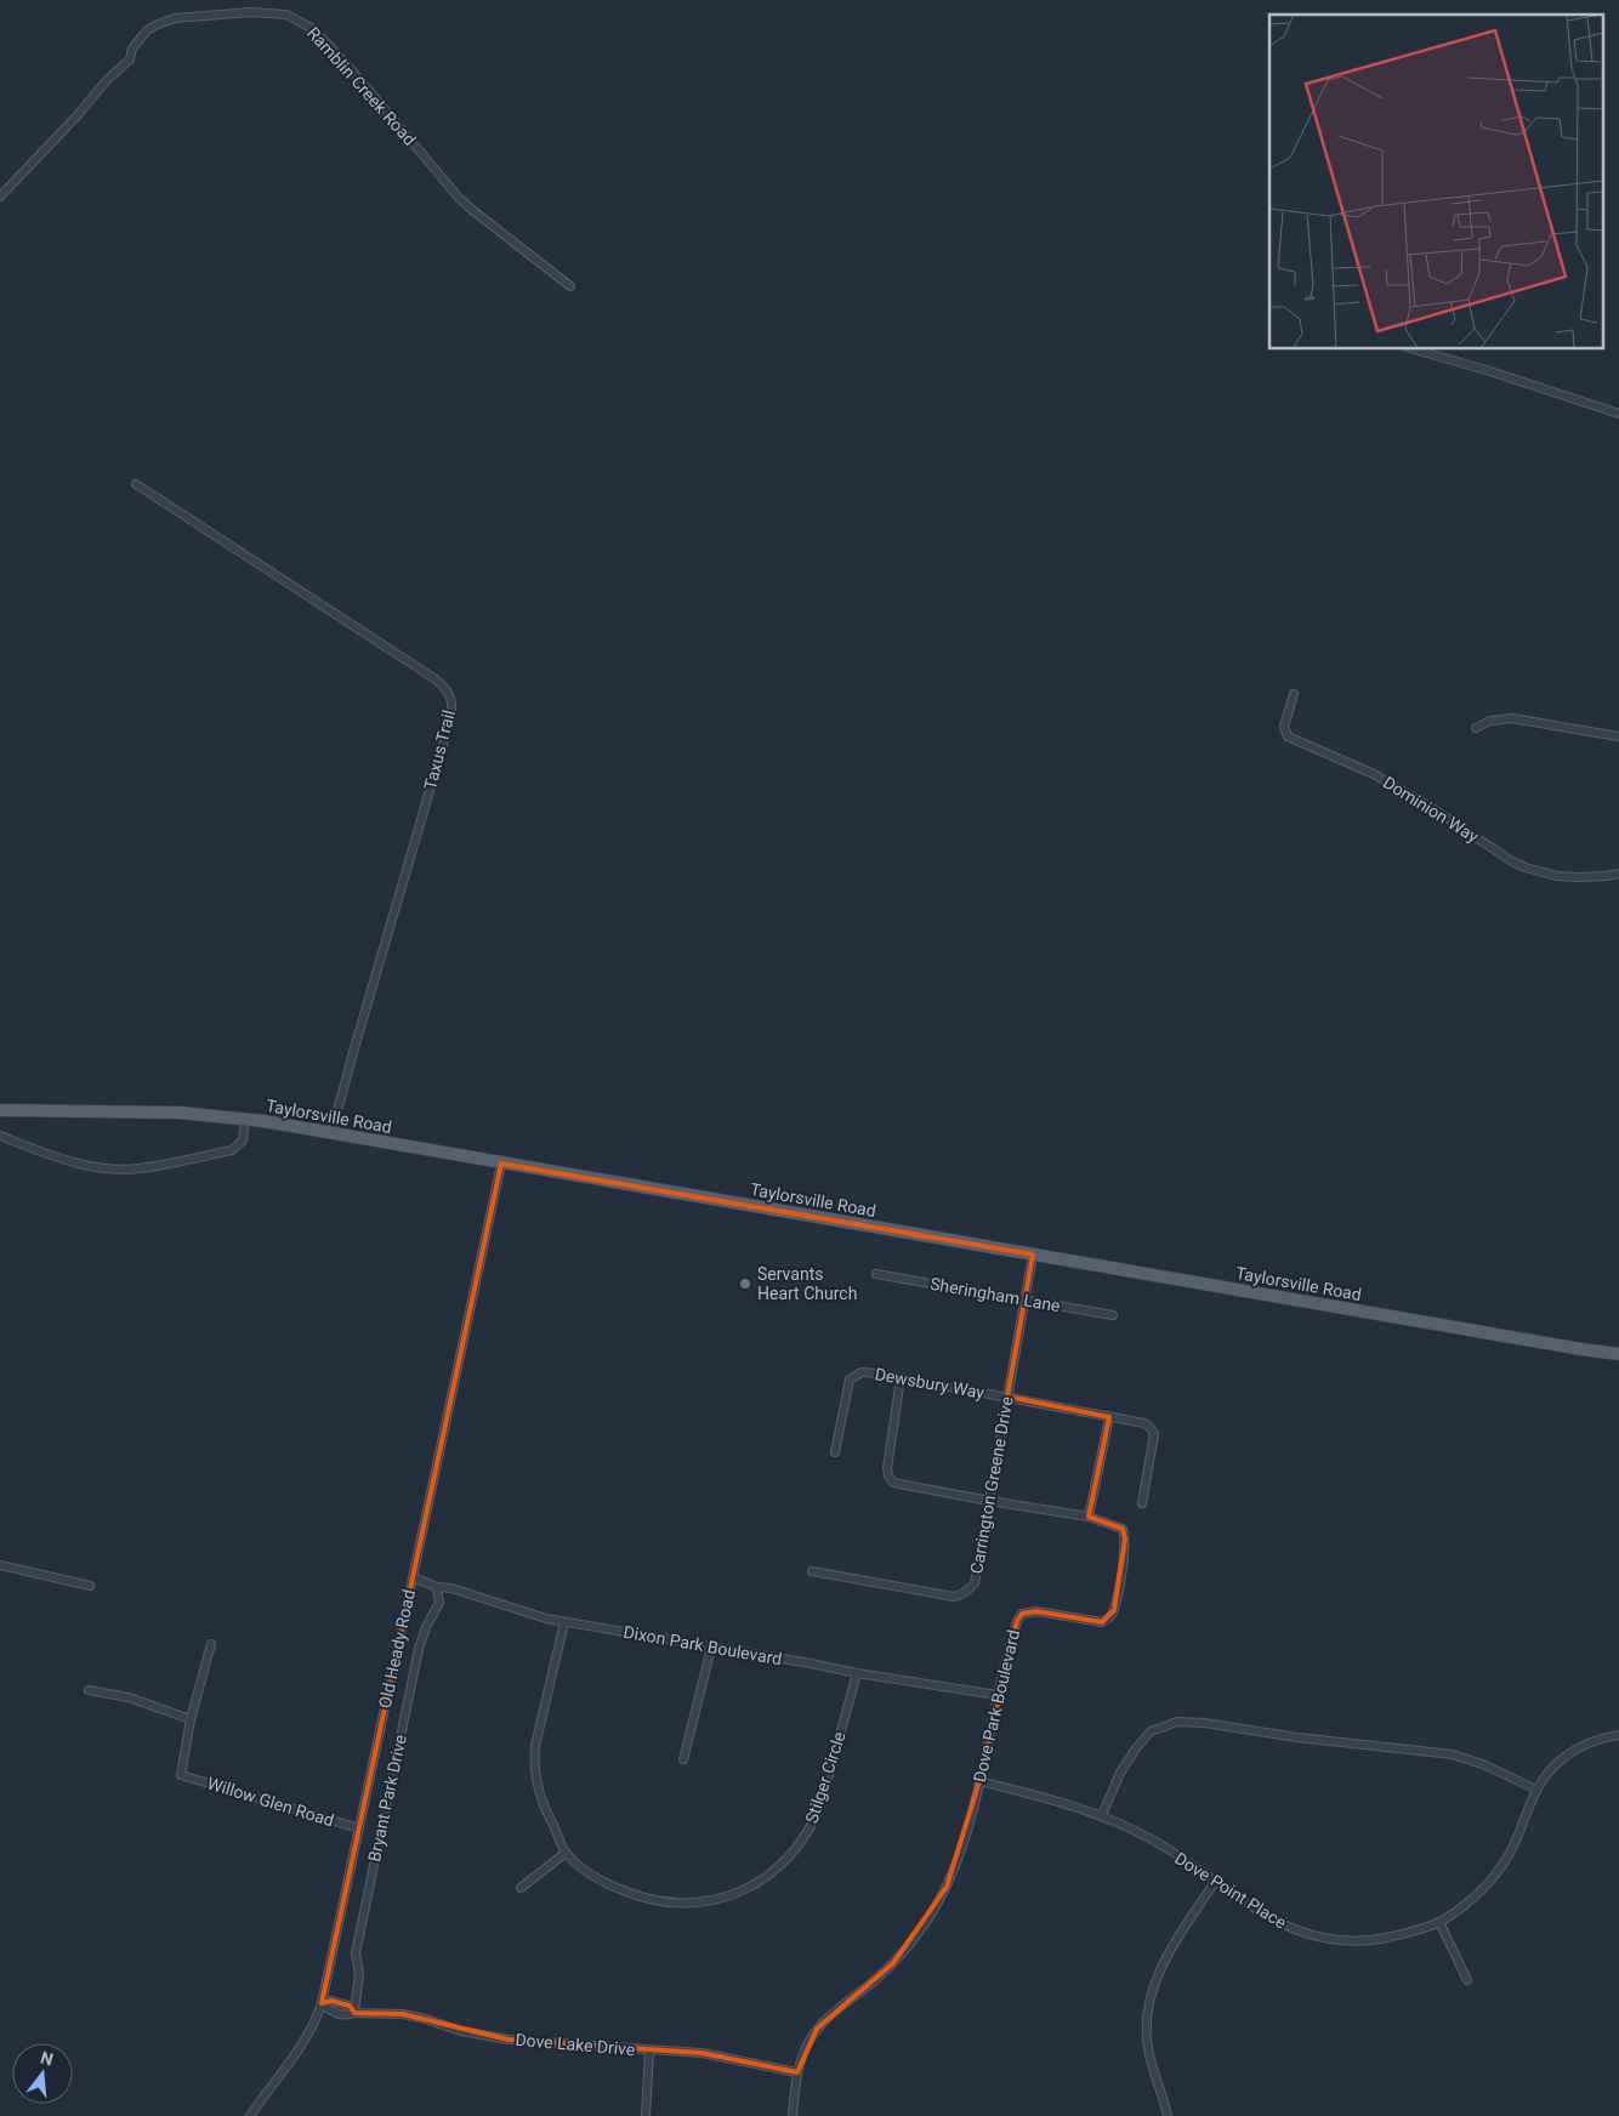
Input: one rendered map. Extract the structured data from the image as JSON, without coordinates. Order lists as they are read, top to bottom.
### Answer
{
  "streets": {
    "main road": ["Taylorsville Road"],
    "street": [
      "Ramblin Creek Road",
      "Taxus Trail",
      "Dominion Way",
      "Sheringham Lane",
      "Dewsbury Way",
      "Carrington Greene Drive",
      "Dixon Park Boulevard",
      "Old Heady Road",
      "Dove Park Boulevard",
      "Stilger Circle",
      "Bryant Park Drive",
      "Willow Glen Road",
      "Dove Point Place",
      "Dove Lake Drive"
    ]
  },
  "crossings": [
    ["Taxus Trail", "Taylorsville Road"],
    ["Taylorsville Road", "Carrington Greene Drive"],
    ["Taylorsville Road", "Old Heady Road"],
    ["Sheringham Lane", "Carrington Greene Drive"],
    ["Dewsbury Way", "Carrington Greene Drive"],
    ["Dewsbury Way", "Dove Park Boulevard"],
    ["Carrington Greene Drive", "Dove Park Boulevard"],
    ["Dixon Park Boulevard", "Old Heady Road"],
    ["Dixon Park Boulevard", "Dove Park Boulevard"],
    ["Dixon Park Boulevard", "Stilger Circle"],
    ["Dixon Park Boulevard", "Bryant Park Drive"],
    ["Old Heady Road", "Willow Glen Road"],
    ["Old Heady Road", "Dove Lake Drive"],
    ["Dove Park Boulevard", "Dove Point Place"],
    ["Dove Park Boulevard", "Dove Lake Drive"],
    ["Bryant Park Drive", "Dove Lake Drive"]
  ],
  "places": ["Servants Heart Church"],
  "north": "top"
}
